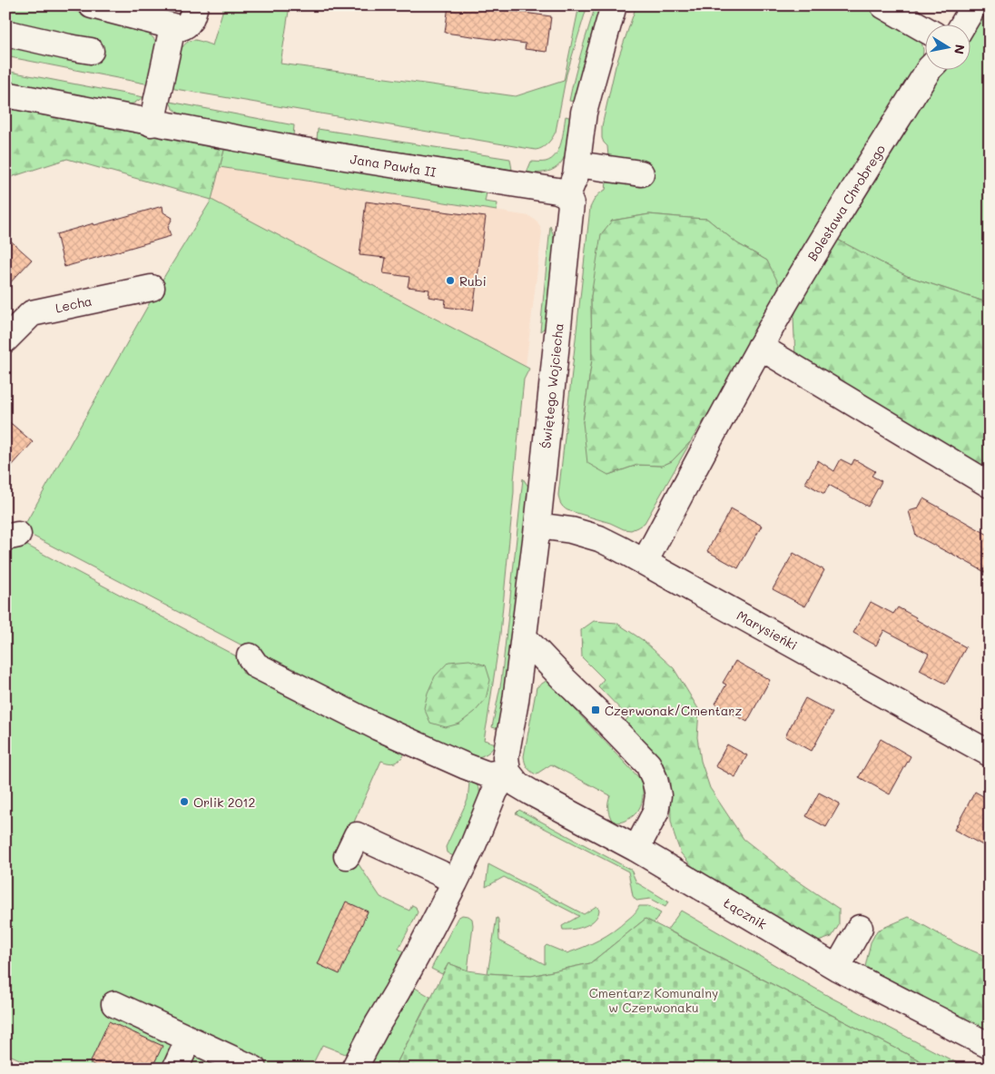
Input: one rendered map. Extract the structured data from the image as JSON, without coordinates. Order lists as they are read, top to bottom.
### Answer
{
  "streets": {
    "street": [
      "Jana Pawła II",
      "Bolesława Chrobrego",
      "Lecha",
      "Świętego Wojciecha",
      "Marysieńki",
      "Łącznik"
    ]
  },
  "crossings": [
    ["Jana Pawła II", "Świętego Wojciecha"],
    ["Bolesława Chrobrego", "Marysieńki"],
    ["Świętego Wojciecha", "Marysieńki"],
    ["Świętego Wojciecha", "Łącznik"]
  ],
  "parks": ["Cmentarz Komunalny w Czerwonaku"],
  "places": {
    "other": ["Rubi", "Orlik 2012"],
    "transit": ["Czerwonak/Cmentarz"]
  },
  "north": "right"
}
